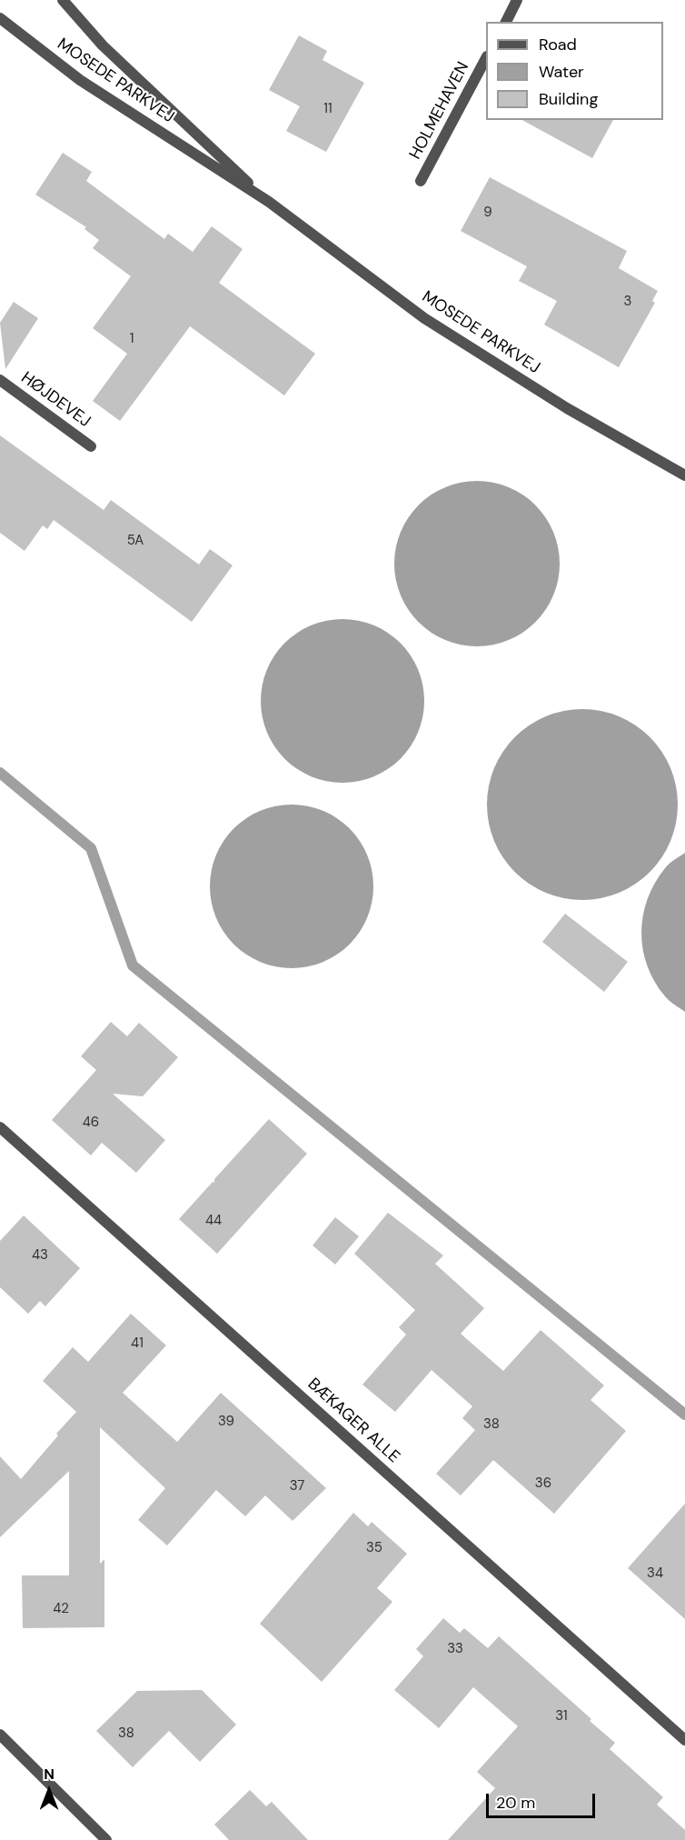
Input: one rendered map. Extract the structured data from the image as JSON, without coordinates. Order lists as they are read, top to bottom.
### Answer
{
  "streets": {
    "street": [
      "MOSEDE PARKVEJ",
      "HOLMEHAVEN",
      "HØJDEVEJ",
      "BÆKAGER ALLE"
    ]
  },
  "house_numbers": [
    "11",
    "9",
    "3",
    "1",
    "5A",
    "46",
    "44",
    "43",
    "41",
    "39",
    "38",
    "36",
    "37",
    "35",
    "34",
    "42",
    "33",
    "31",
    "38"
  ],
  "legend": ["Road", "Water", "Building"],
  "scale_bar": "20 m",
  "north": "top"
}
